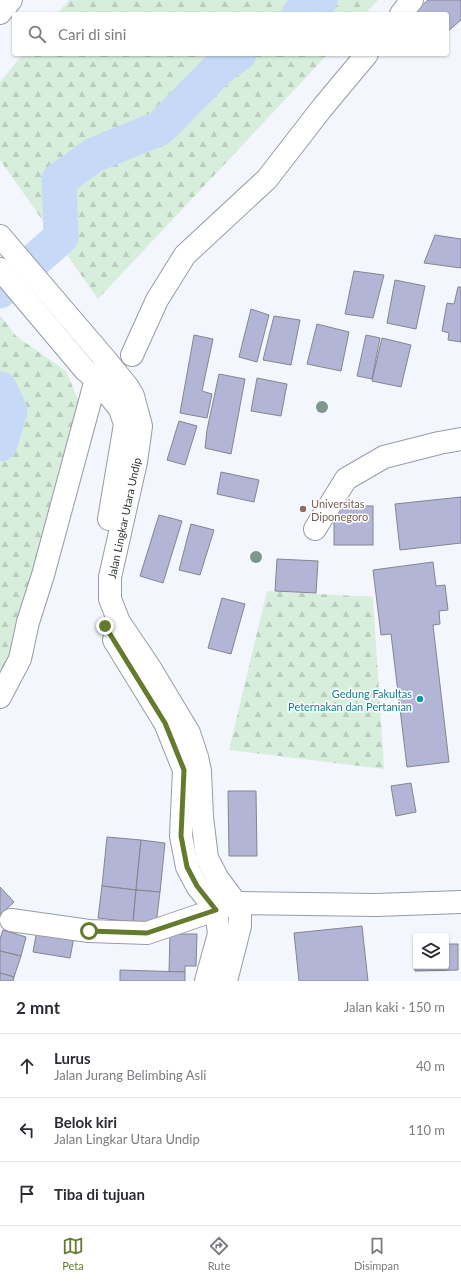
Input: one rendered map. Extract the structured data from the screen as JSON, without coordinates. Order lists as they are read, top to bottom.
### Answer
{
  "streets": {
    "street": ["Jalan Lingkar Utara Undip"]
  },
  "places": ["Universitas Diponegoro", "Gedung Fakultas Peternakan dan Pertanian"],
  "page": {
    "search": "Cari di sini",
    "heading": ["2 mnt", "Jalan kaki · 150 m"],
    "list": [
      ["Lurus", "Jalan Jurang Belimbing Asli", "40 m"],
      ["Belok kiri", "Jalan Lingkar Utara Undip", "110 m"],
      "Tiba di tujuan"
    ],
    "nav": ["Peta", "Rute", "Disimpan"]
  }
}
